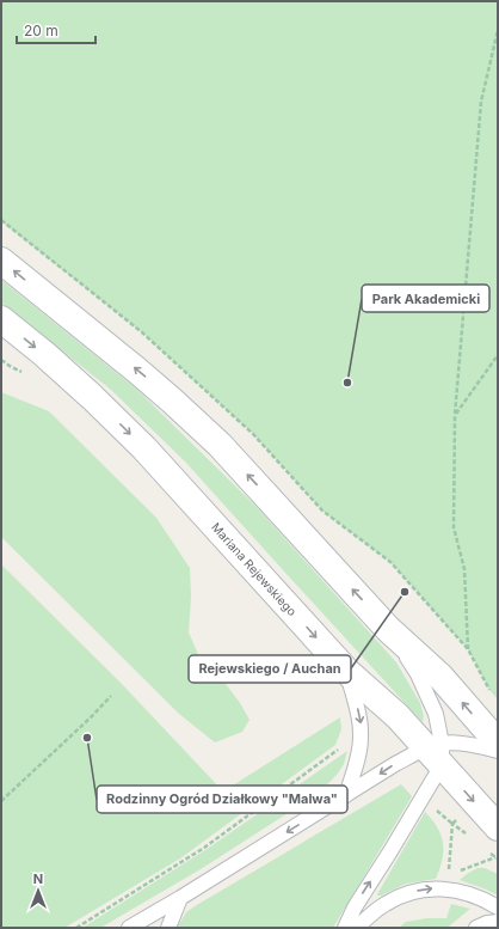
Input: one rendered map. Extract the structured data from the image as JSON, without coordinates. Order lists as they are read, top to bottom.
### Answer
{
  "streets": {
    "street": ["Mariana Rejewskiego"]
  },
  "places": ["Park Akademicki", "Rejewskiego / Auchan", "Rodzinny Ogród Działkowy \"Malwa\""],
  "scale_bar": "20 m",
  "north": "top"
}
